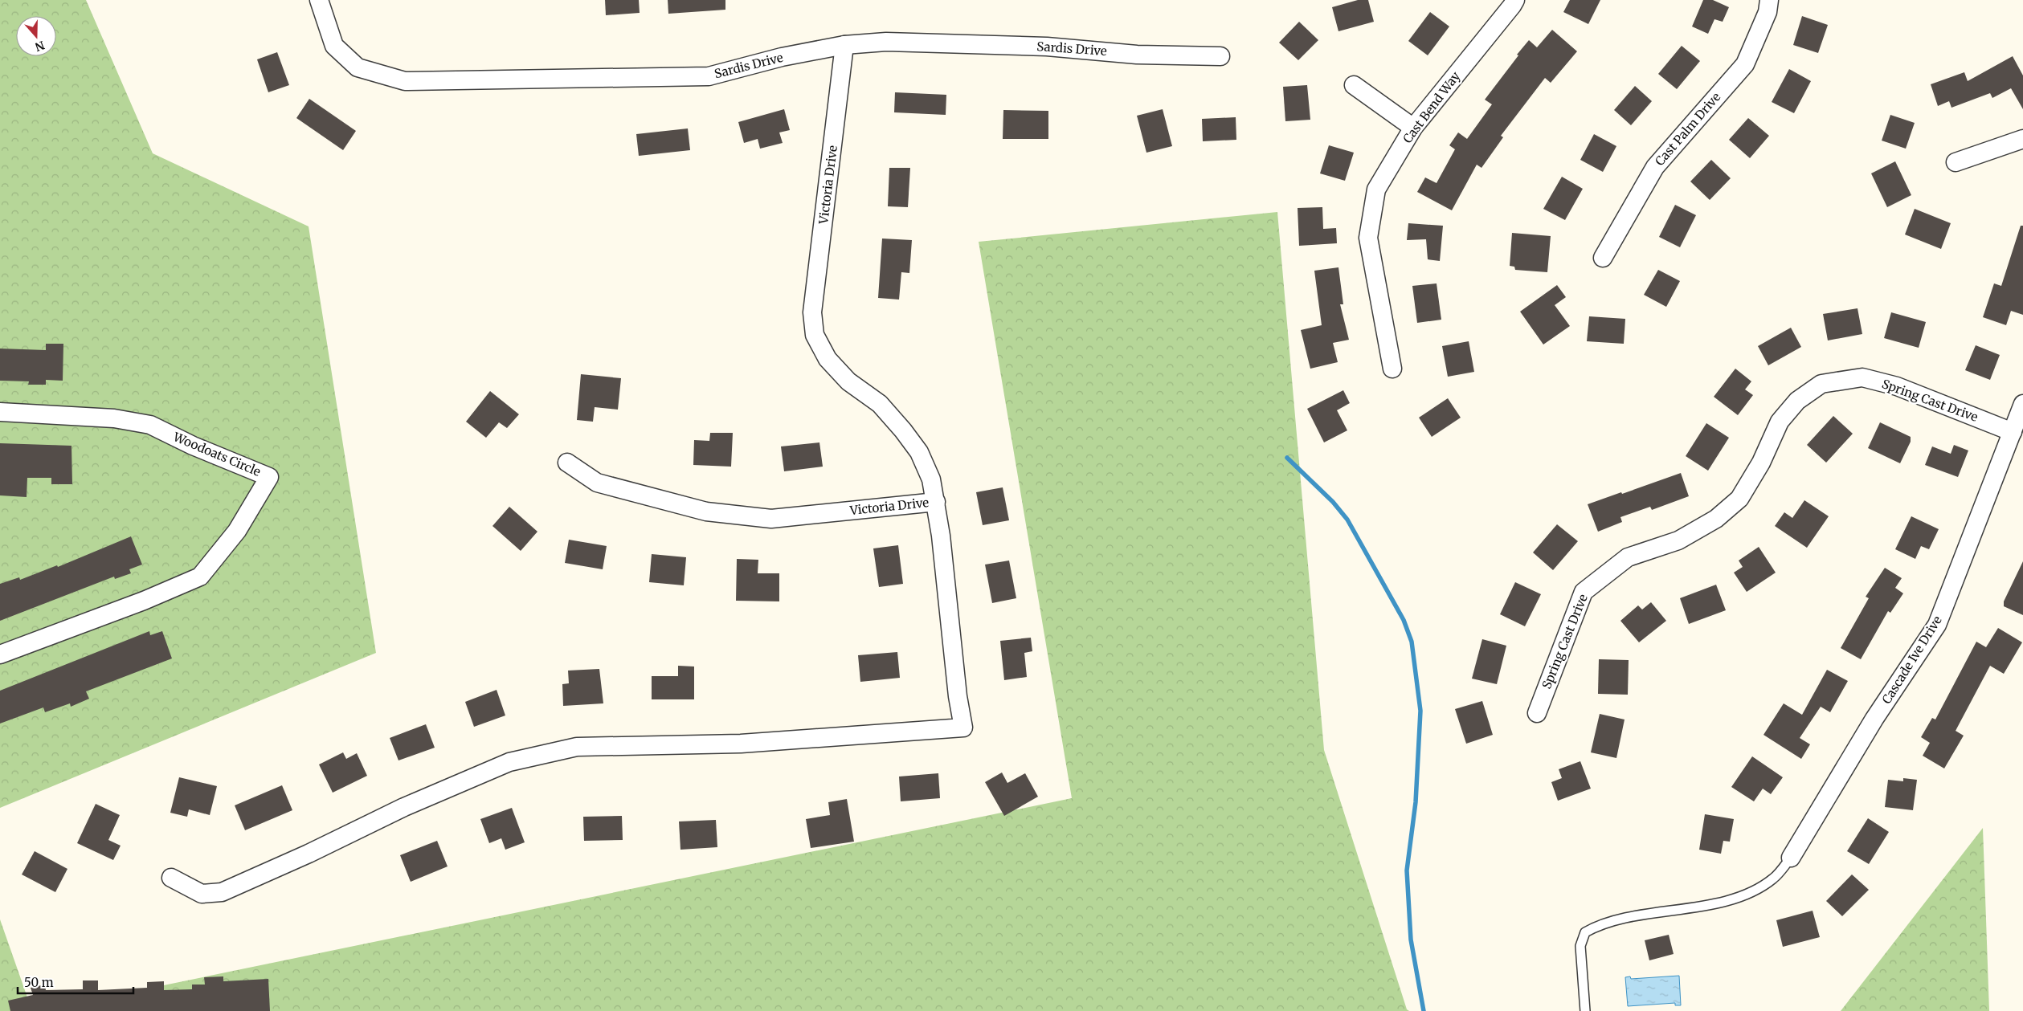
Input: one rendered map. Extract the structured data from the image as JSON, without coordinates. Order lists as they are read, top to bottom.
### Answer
{
  "streets": {
    "street": [
      "Sardis Drive",
      "Cast Bend Way",
      "Cast Palm Drive",
      "Victoria Drive",
      "Spring Cast Drive",
      "Woodoats Circle",
      "Cascade Ive Drive"
    ]
  },
  "crossings": [
    ["Sardis Drive", "Victoria Drive"],
    ["Spring Cast Drive", "Cascade Ive Drive"]
  ],
  "scale_bar": "50 m",
  "north": "bottom"
}
